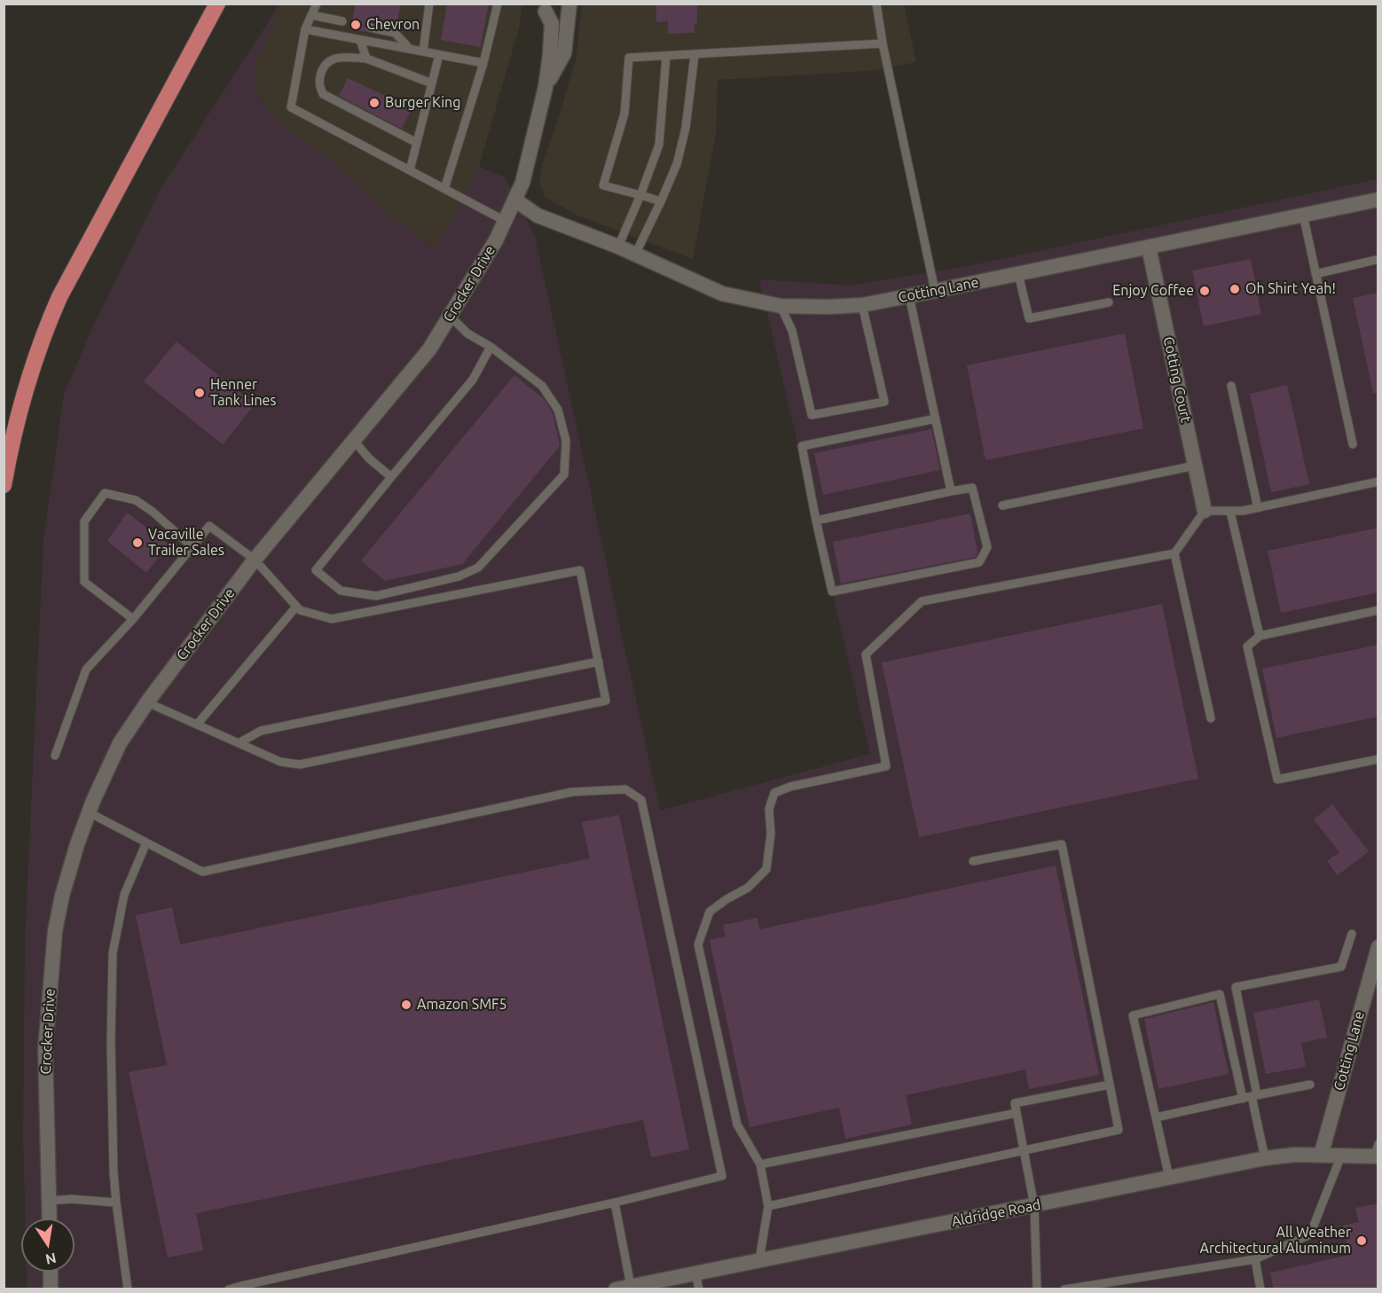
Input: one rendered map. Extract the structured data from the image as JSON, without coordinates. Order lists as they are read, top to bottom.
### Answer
{
  "streets": {
    "street": [
      "Crocker Drive",
      "Cotting Lane",
      "Cotting Court",
      "Aldridge Road"
    ]
  },
  "crossings": [
    ["Crocker Drive", "Cotting Lane"],
    ["Cotting Lane", "Cotting Court"],
    ["Cotting Lane", "Aldridge Road"]
  ],
  "places": [
    "Chevron",
    "Burger King",
    "Oh Shirt Yeah!",
    "Enjoy Coffee",
    "Henner Tank Lines",
    "Vacaville Trailer Sales",
    "Amazon SMF5",
    "All Weather Architectural Aluminum"
  ],
  "north": "bottom"
}
